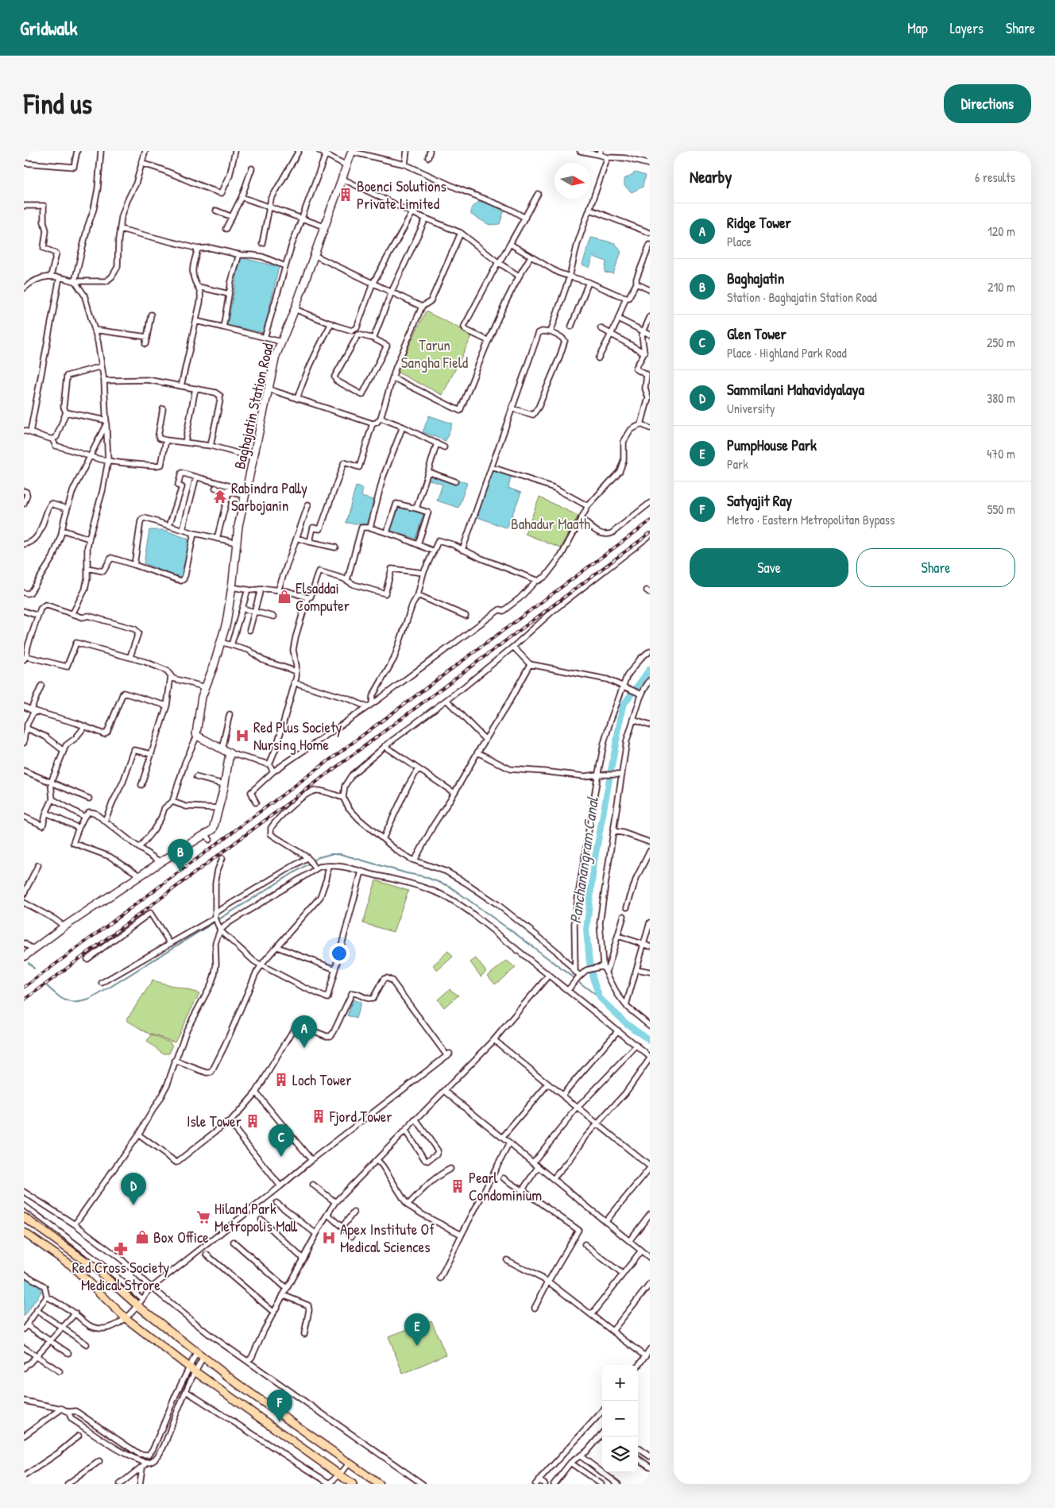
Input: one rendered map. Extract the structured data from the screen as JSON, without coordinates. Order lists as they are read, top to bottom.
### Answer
{
  "streets": {
    "street": ["Baghajatin Station Road"]
  },
  "water": ["Panchanangram Canal"],
  "parks": ["Tarun Sangha Field", "Bahadur Maath"],
  "places": {
    "building": [
      "Boenci Solutions Private Limited",
      "Loch Tower",
      "Fjord Tower",
      "Isle Tower",
      "Pearl Condominium"
    ],
    "temple": ["Rabindra Pally Sarbojanin"],
    "shop": ["Elsaddai Computer", "Box Office"],
    "hospital": ["Red Plus Society Nursing Home", "Apex Institute Of Medical Sciences"],
    "supermarket": ["Hiland Park Metropolis Mall"],
    "pharmacy": ["Red Cross Society Medical Strore"]
  },
  "north": "right",
  "page": {
    "header": "Gridwalk",
    "nav": ["Map", "Layers", "Share"],
    "buttons": [
      "Directions",
      ["Save", "Share"]
    ],
    "title": "Find us",
    "heading": ["Nearby", "6 results"],
    "list": [
      {
        "mark": "A",
        "name": "Ridge Tower",
        "note": "Place",
        "value": "120 m"
      },
      {
        "mark": "B",
        "name": "Baghajatin",
        "note": "Station · Baghajatin Station Road",
        "value": "210 m"
      },
      {
        "mark": "C",
        "name": "Glen Tower",
        "note": "Place · Highland Park Road",
        "value": "250 m"
      },
      {
        "mark": "D",
        "name": "Sammilani Mahavidyalaya",
        "note": "University",
        "value": "380 m"
      },
      {
        "mark": "E",
        "name": "PumpHouse Park",
        "note": "Park",
        "value": "470 m"
      },
      {
        "mark": "F",
        "name": "Satyajit Ray",
        "note": "Metro · Eastern Metropolitan Bypass",
        "value": "550 m"
      }
    ],
    "pins": [
      "B",
      "A",
      "C",
      "D",
      "E",
      "F"
    ],
    "map_buttons": ["+", "−"]
  }
}
